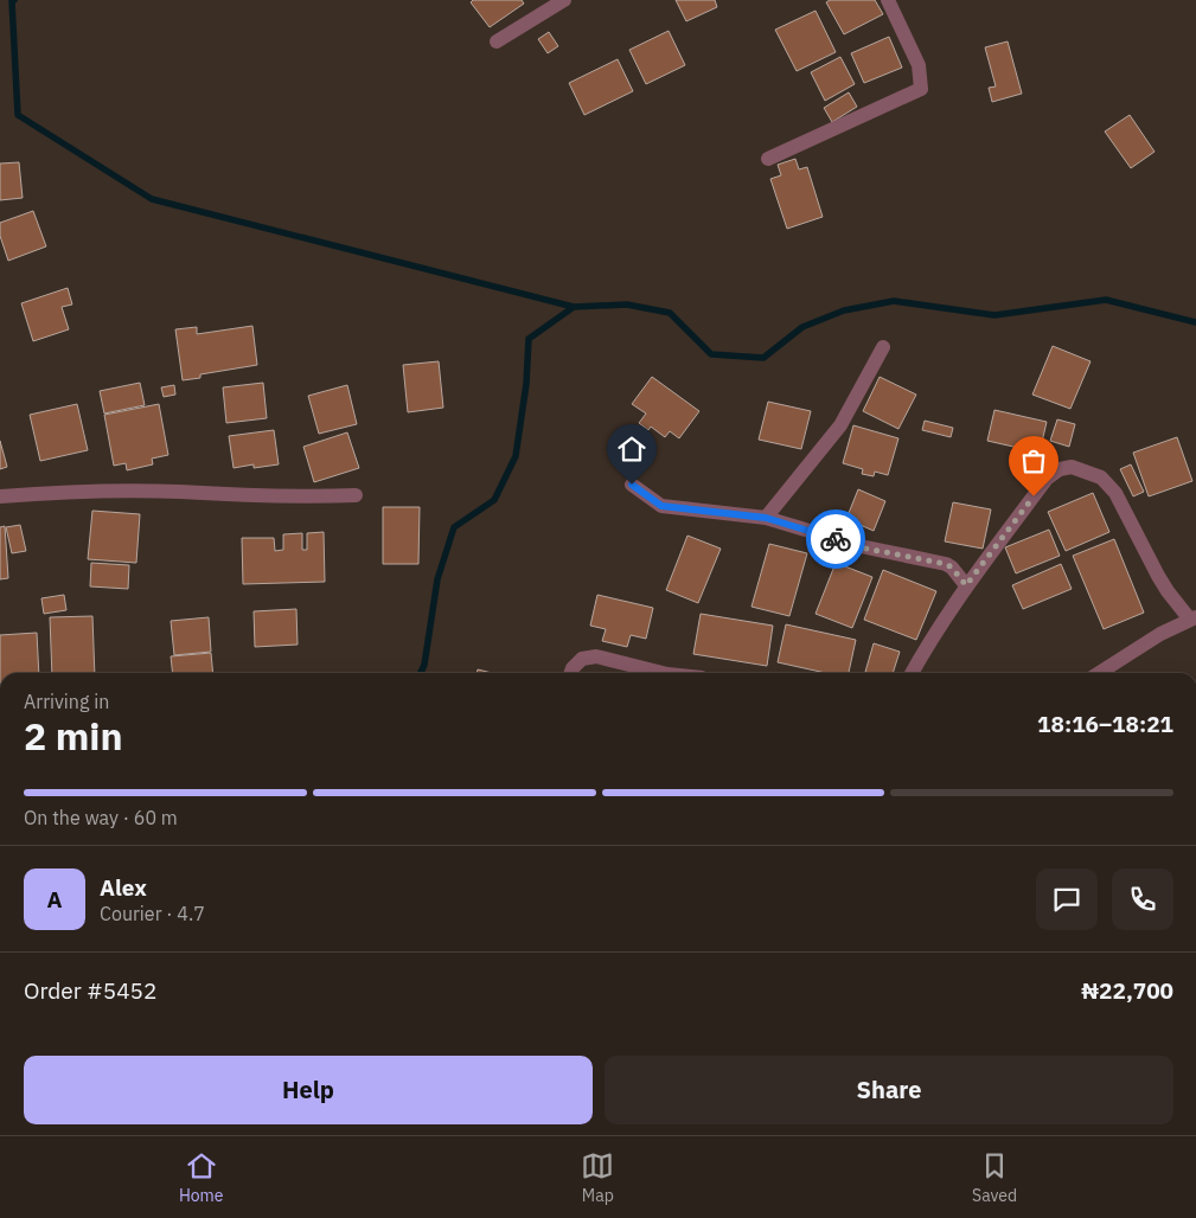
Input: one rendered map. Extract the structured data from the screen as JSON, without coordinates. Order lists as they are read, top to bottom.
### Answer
{
  "page": {
    "heading": ["2 min", "Arriving in", "18:16–18:21"],
    "panel": [
      "Alex",
      "Courier · 4.7",
      "Order #5452",
      "₦22,700"
    ],
    "bar": "On the way · 60 m",
    "round": "A",
    "buttons": ["Help", "Share"],
    "tabs": ["Home", "Map", "Saved"]
  }
}
